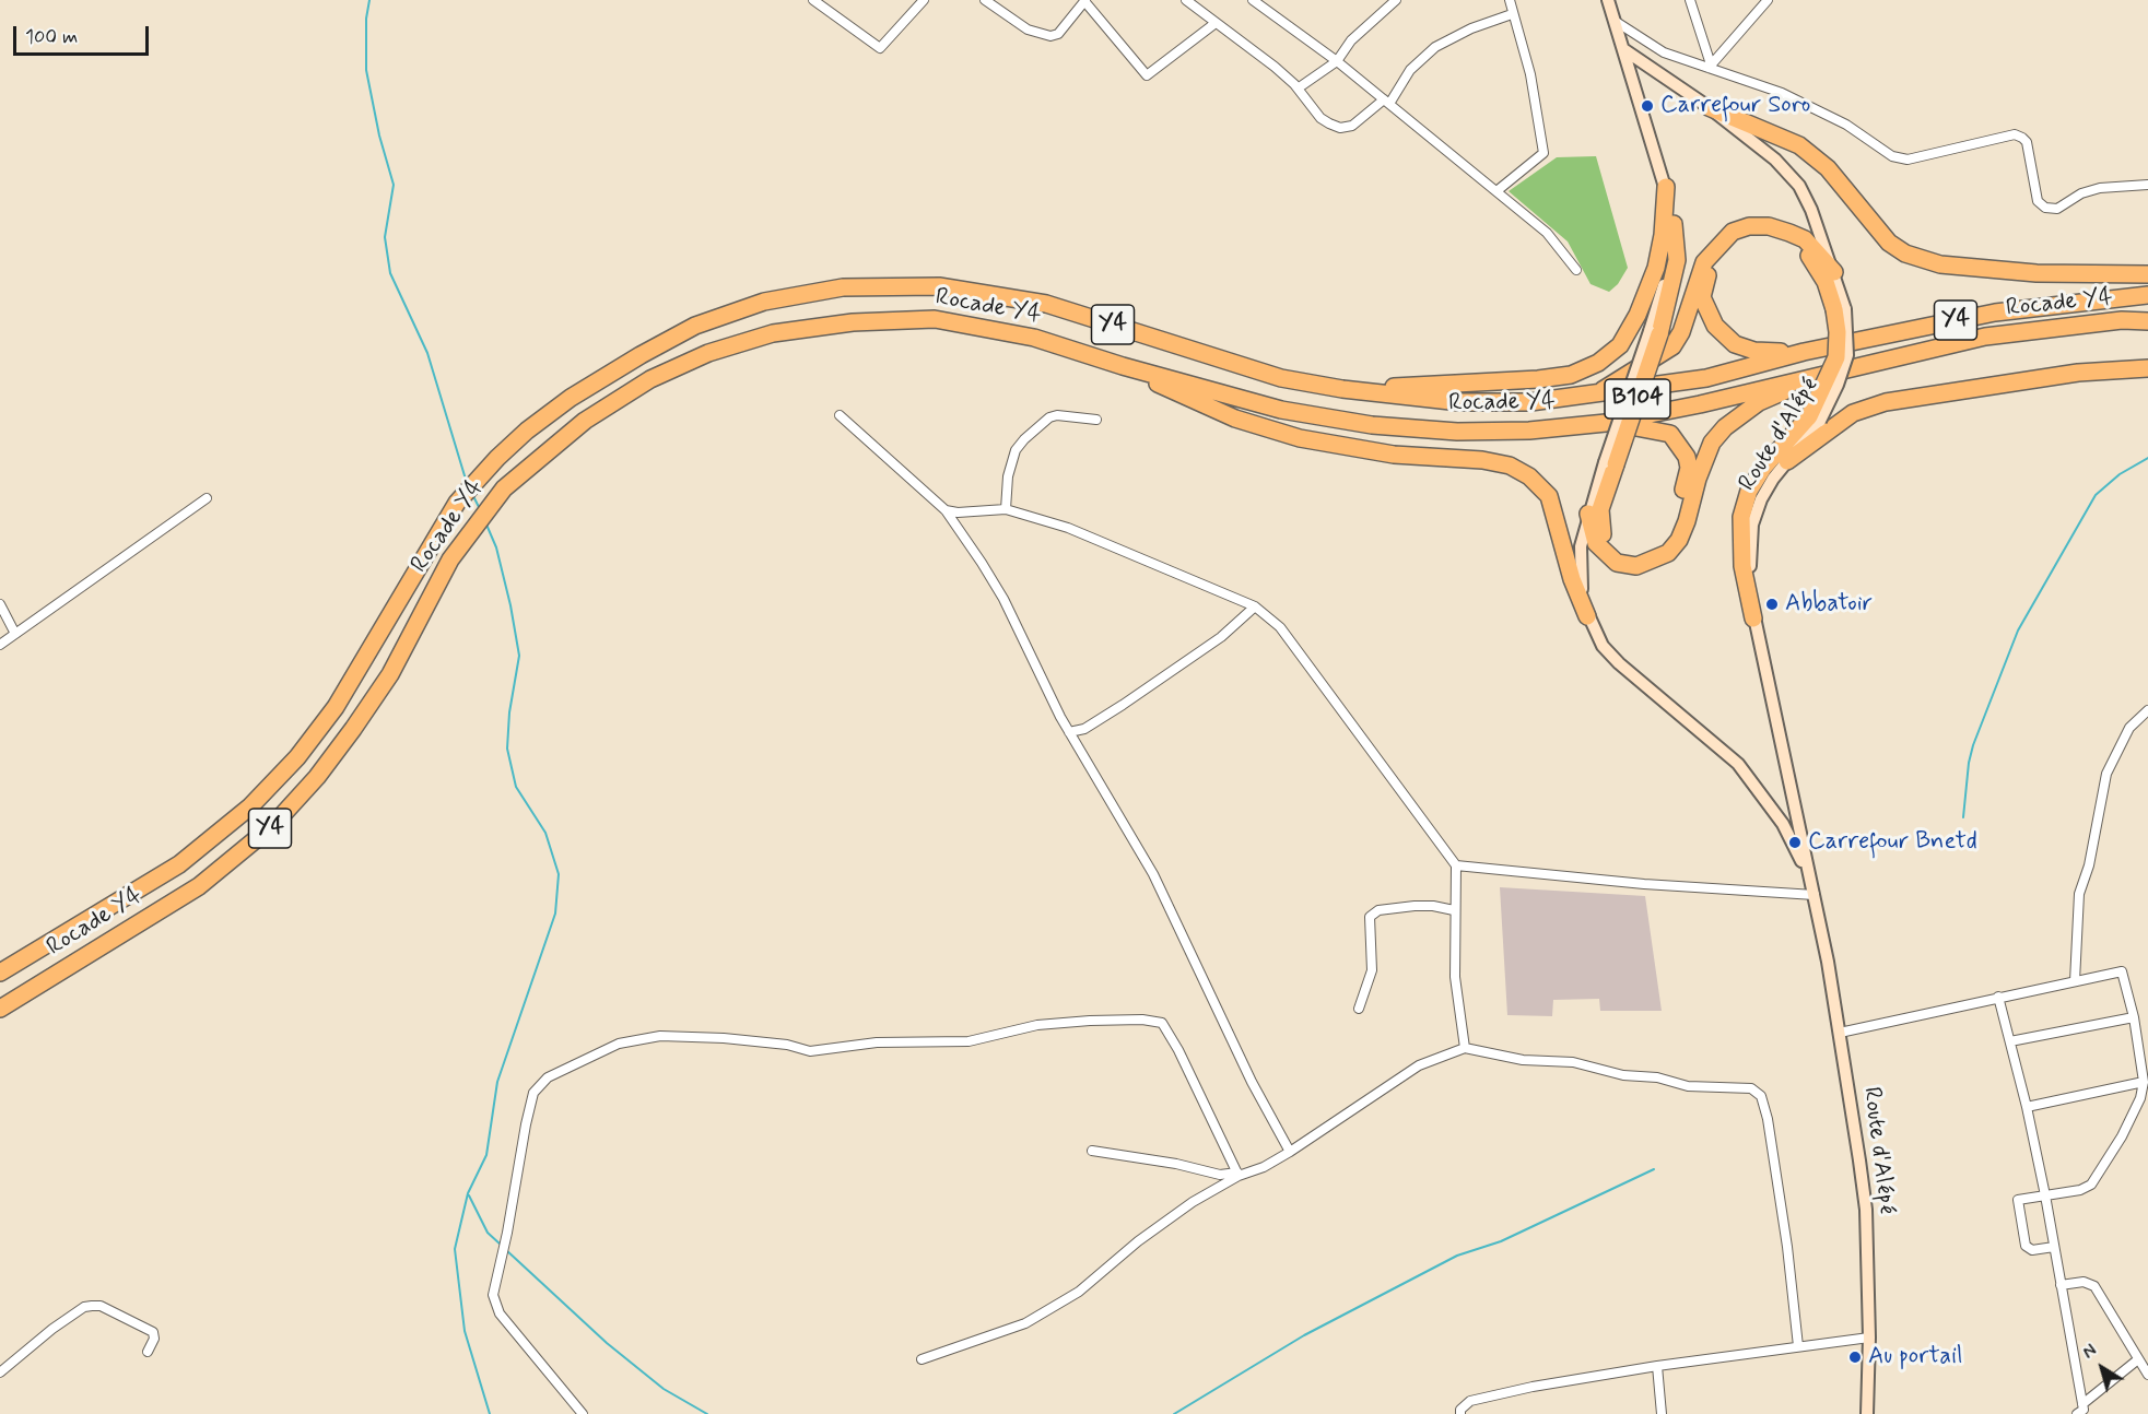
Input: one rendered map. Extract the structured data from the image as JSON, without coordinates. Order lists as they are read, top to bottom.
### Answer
{
  "streets": {
    "highway": ["Rocade Y4", "Y4", "B104"],
    "main road": ["Route d'Alépé"]
  },
  "crossings": [
    ["B104", "Route d'Alépé"]
  ],
  "places": [
    "Carrefour Soro",
    "Abbatoir",
    "Carrefour Bnetd",
    "Au portail"
  ],
  "scale_bar": "100 m",
  "north": "top left"
}
